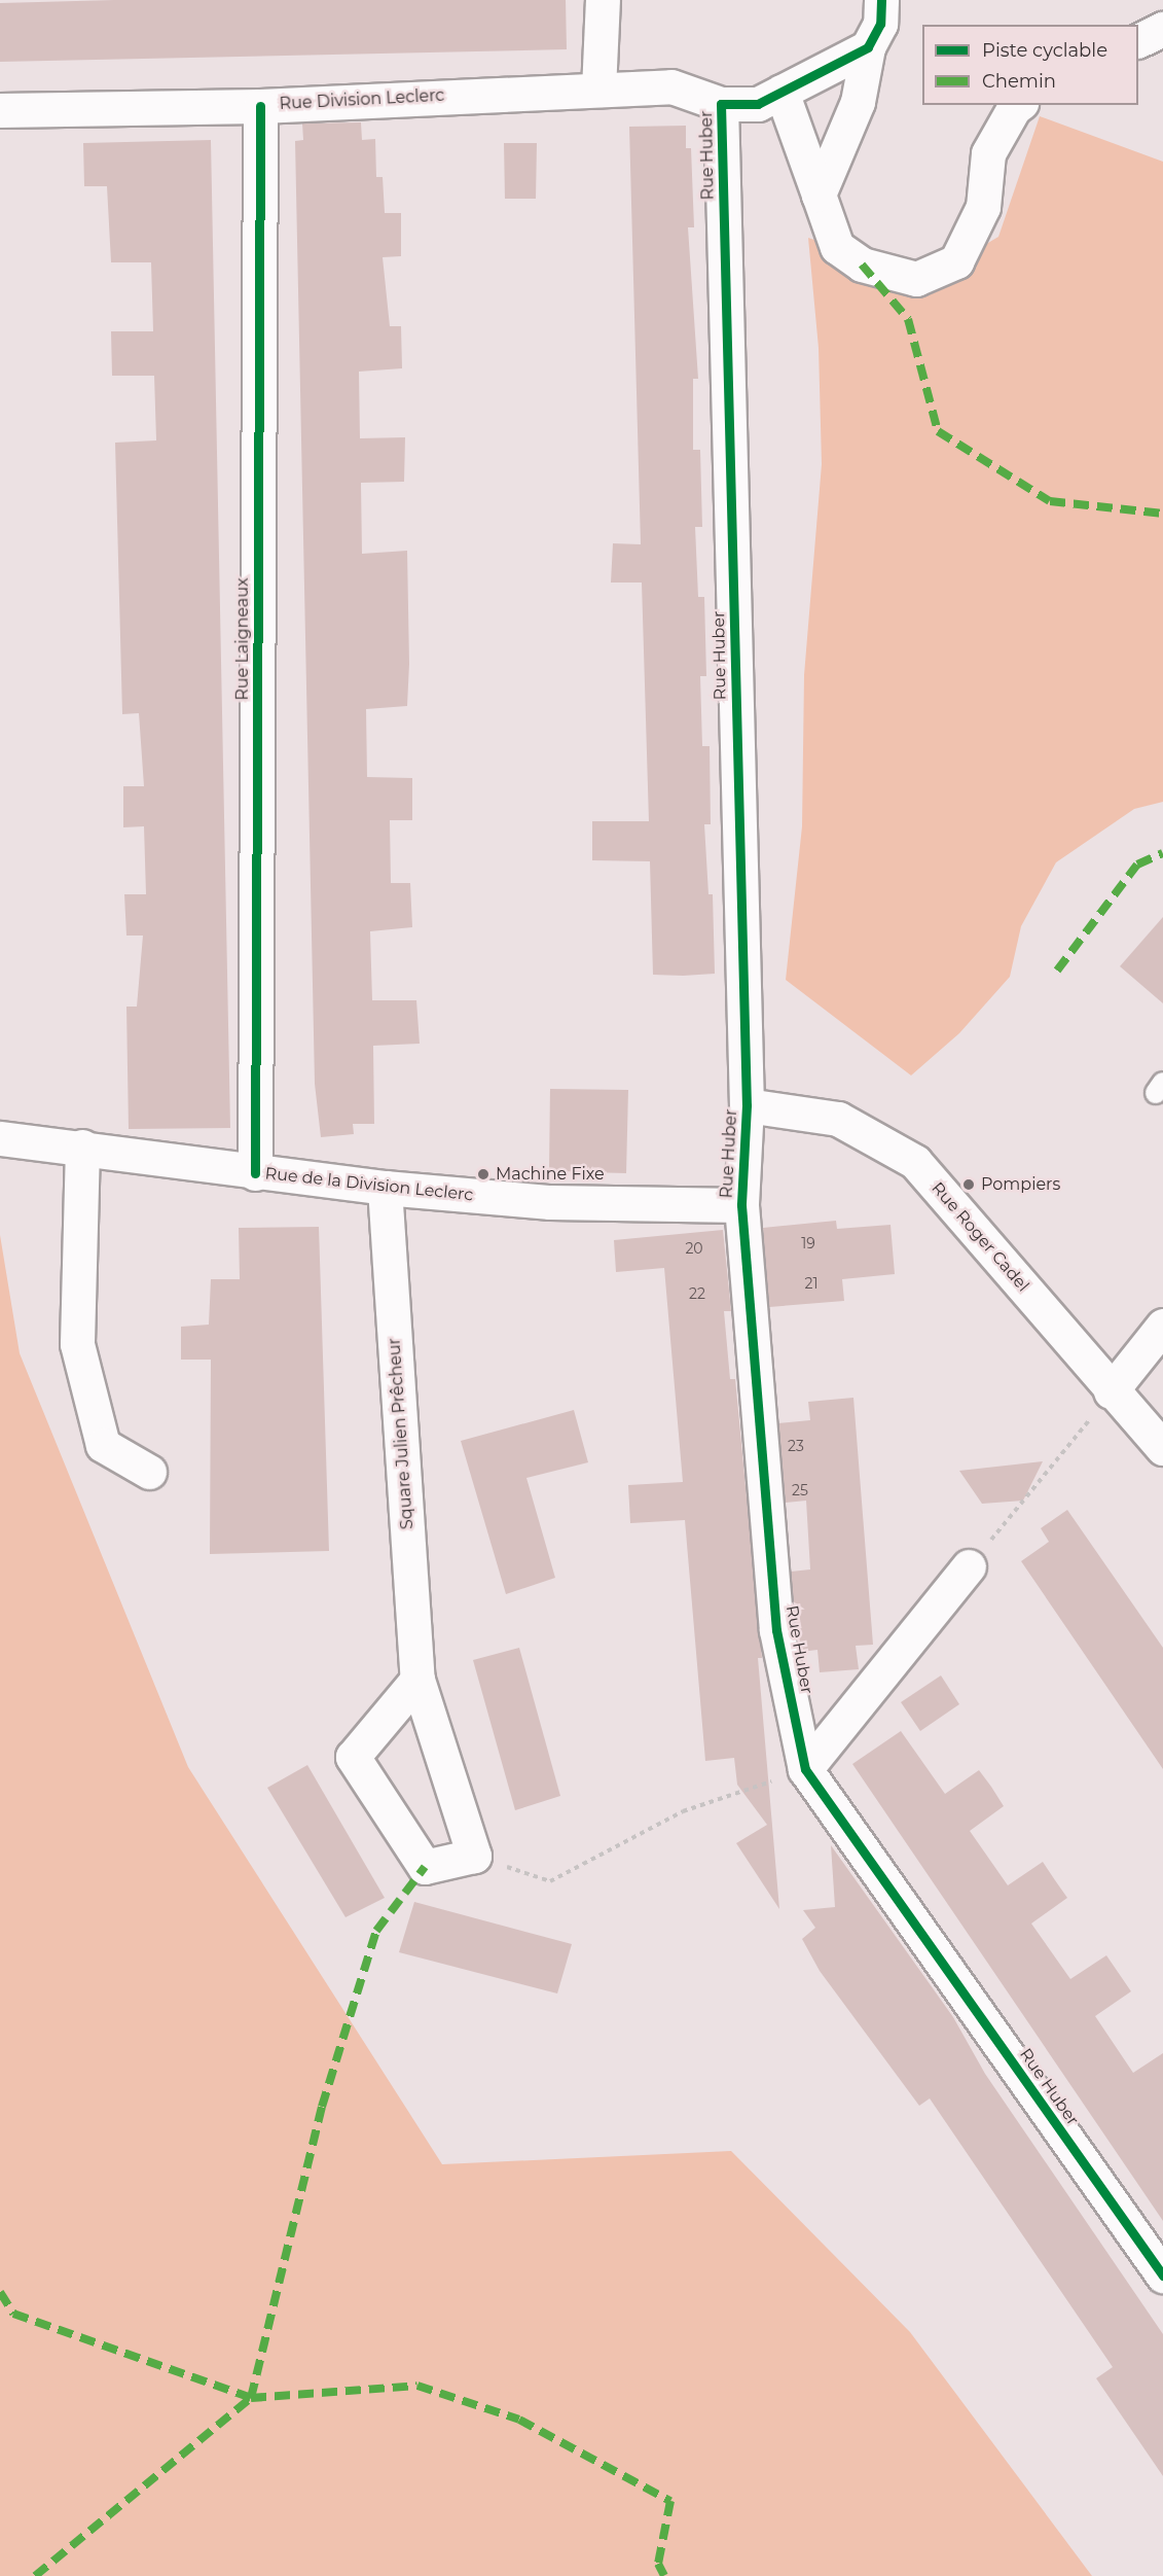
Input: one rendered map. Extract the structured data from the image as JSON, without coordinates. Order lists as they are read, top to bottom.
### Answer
{
  "streets": {
    "street": [
      "Rue Division Leclerc",
      "Rue Huber",
      "Rue Laigneaux",
      "Rue de la Division Leclerc",
      "Rue Roger Cadel",
      "Square Julien Prêcheur"
    ]
  },
  "crossings": [
    ["Rue Division Leclerc", "Rue Huber"],
    ["Rue Division Leclerc", "Rue Laigneaux"],
    ["Rue Huber", "Rue de la Division Leclerc"],
    ["Rue Huber", "Rue Roger Cadel"],
    ["Rue Laigneaux", "Rue de la Division Leclerc"],
    ["Rue de la Division Leclerc", "Square Julien Prêcheur"]
  ],
  "places": ["Machine Fixe", "Pompiers"],
  "house_numbers": [
    "19",
    "20",
    "21",
    "22",
    "23",
    "25"
  ],
  "legend": ["Piste cyclable", "Chemin"]
}
